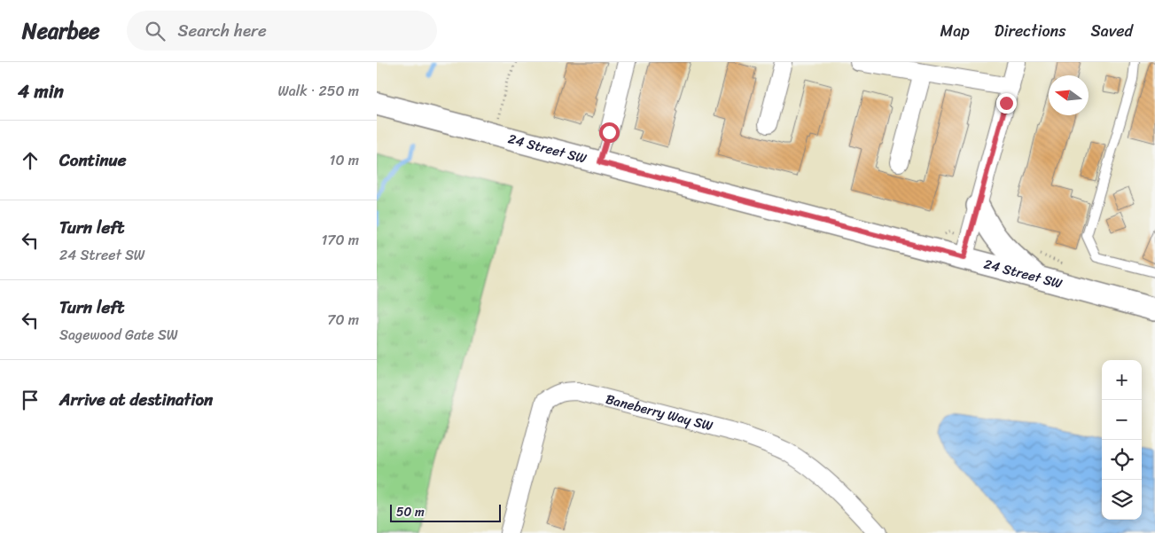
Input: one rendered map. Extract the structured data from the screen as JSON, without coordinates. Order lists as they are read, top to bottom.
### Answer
{
  "streets": {
    "street": ["24 Street SW", "Baneberry Way SW"]
  },
  "scale_bar": "50 m",
  "north": "left",
  "page": {
    "header": "Nearbee",
    "search": "Search here",
    "nav": ["Map", "Directions", "Saved"],
    "heading": ["4 min", "Walk · 250 m"],
    "list": [
      ["Continue", "10 m"],
      ["Turn left", "24 Street SW", "170 m"],
      ["Turn left", "Sagewood Gate SW", "70 m"],
      "Arrive at destination"
    ],
    "map_buttons": ["+", "−"],
    "scale": "50 m"
  }
}
